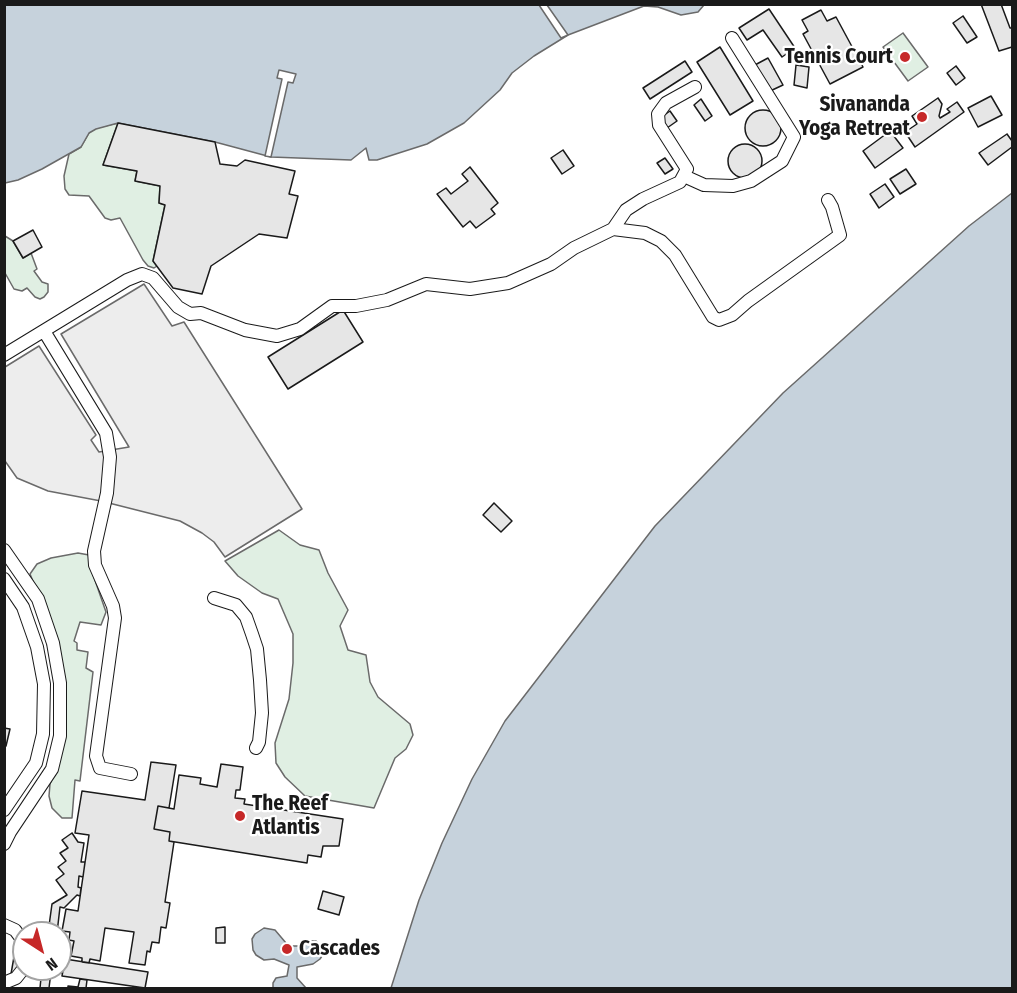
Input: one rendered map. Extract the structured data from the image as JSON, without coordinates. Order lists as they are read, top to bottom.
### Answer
{
  "places": [
    "Tennis Court",
    "Sivananda Yoga Retreat",
    "The Reef Atlantis",
    "Cascades"
  ],
  "north": "bottom right"
}
